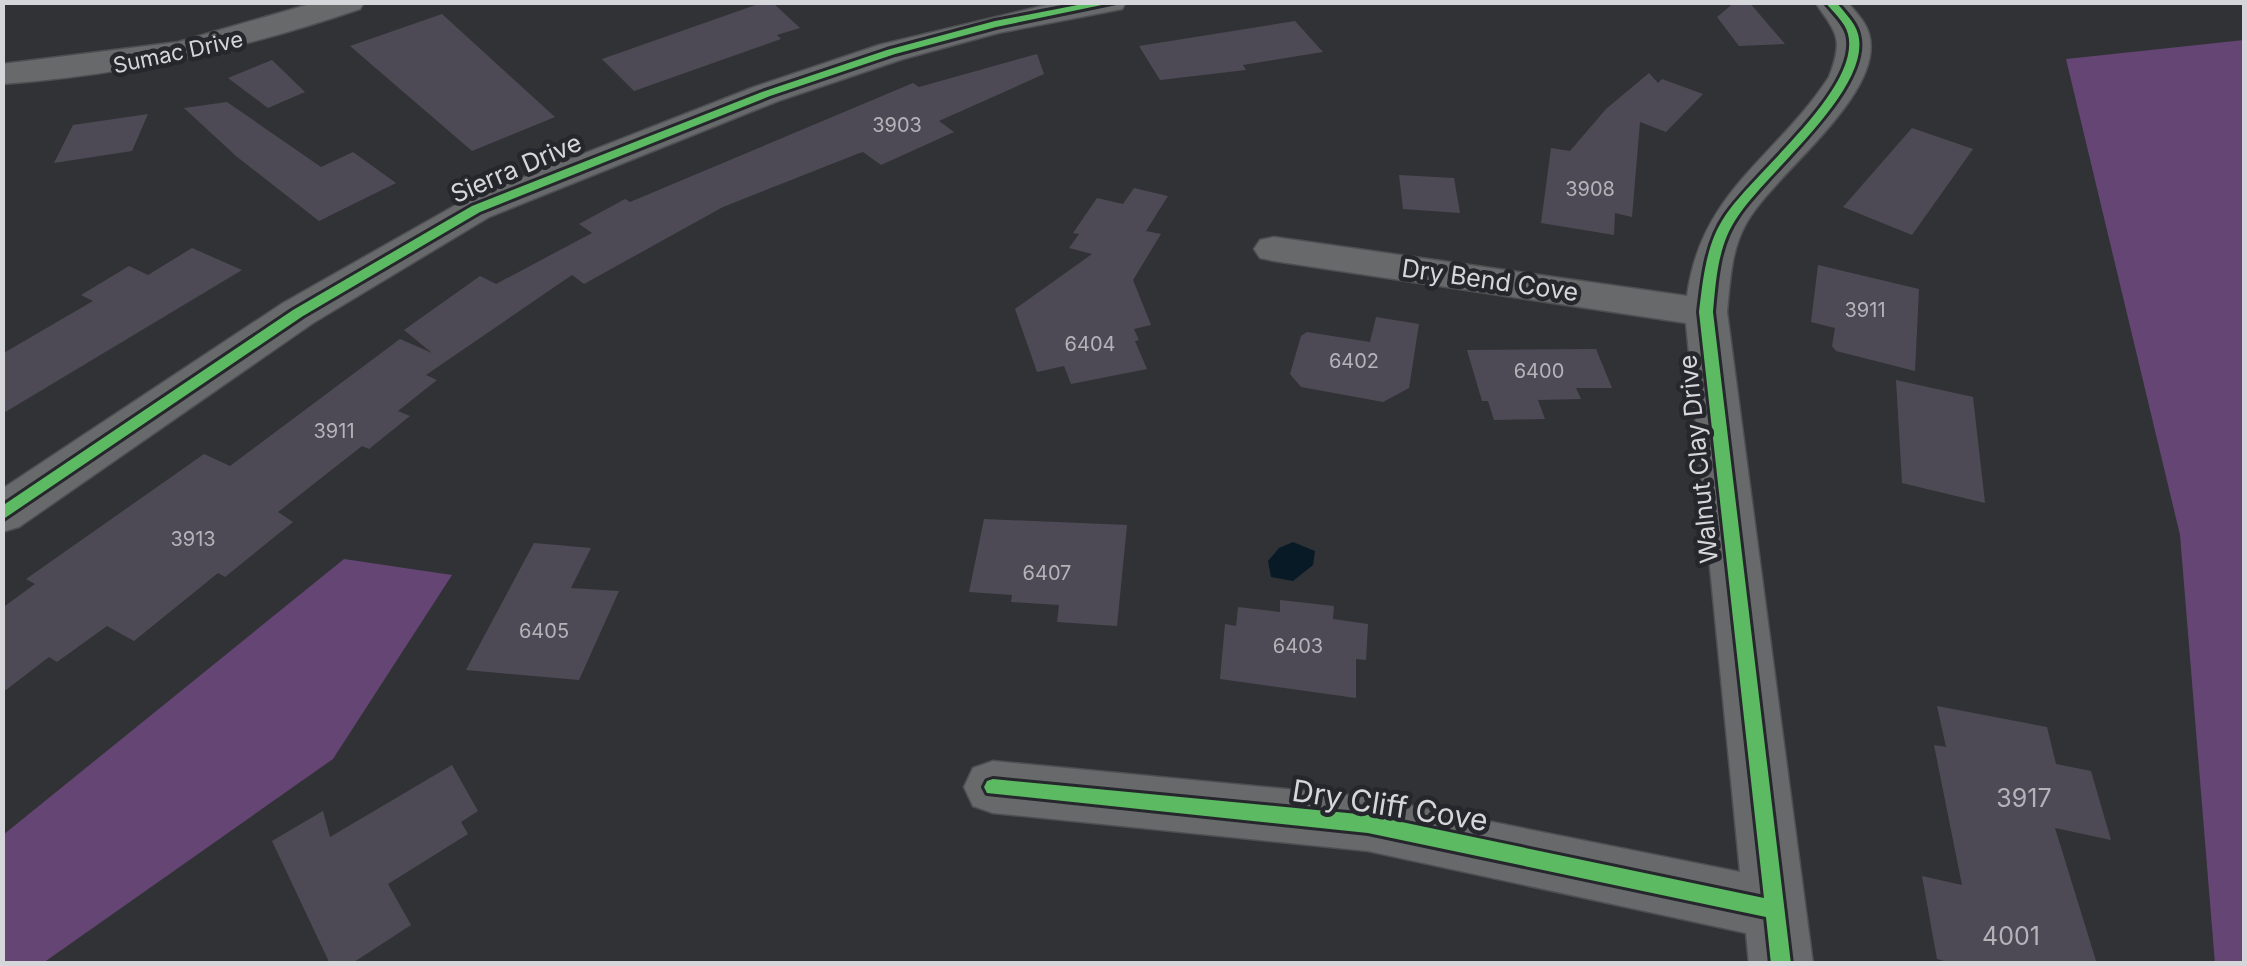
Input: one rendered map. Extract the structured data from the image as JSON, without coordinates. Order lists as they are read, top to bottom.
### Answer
{
  "streets": {
    "street": [
      "Sumac Drive",
      "Sierra Drive",
      "Dry Bend Cove",
      "Walnut Clay Drive",
      "Dry Cliff Cove"
    ]
  },
  "crossings": [
    ["Dry Bend Cove", "Walnut Clay Drive"],
    ["Walnut Clay Drive", "Dry Cliff Cove"]
  ],
  "house_numbers": [
    "3903",
    "3908",
    "3911",
    "6404",
    "6402",
    "6400",
    "3911",
    "3913",
    "6407",
    "6405",
    "6403",
    "3917",
    "4001"
  ]
}
